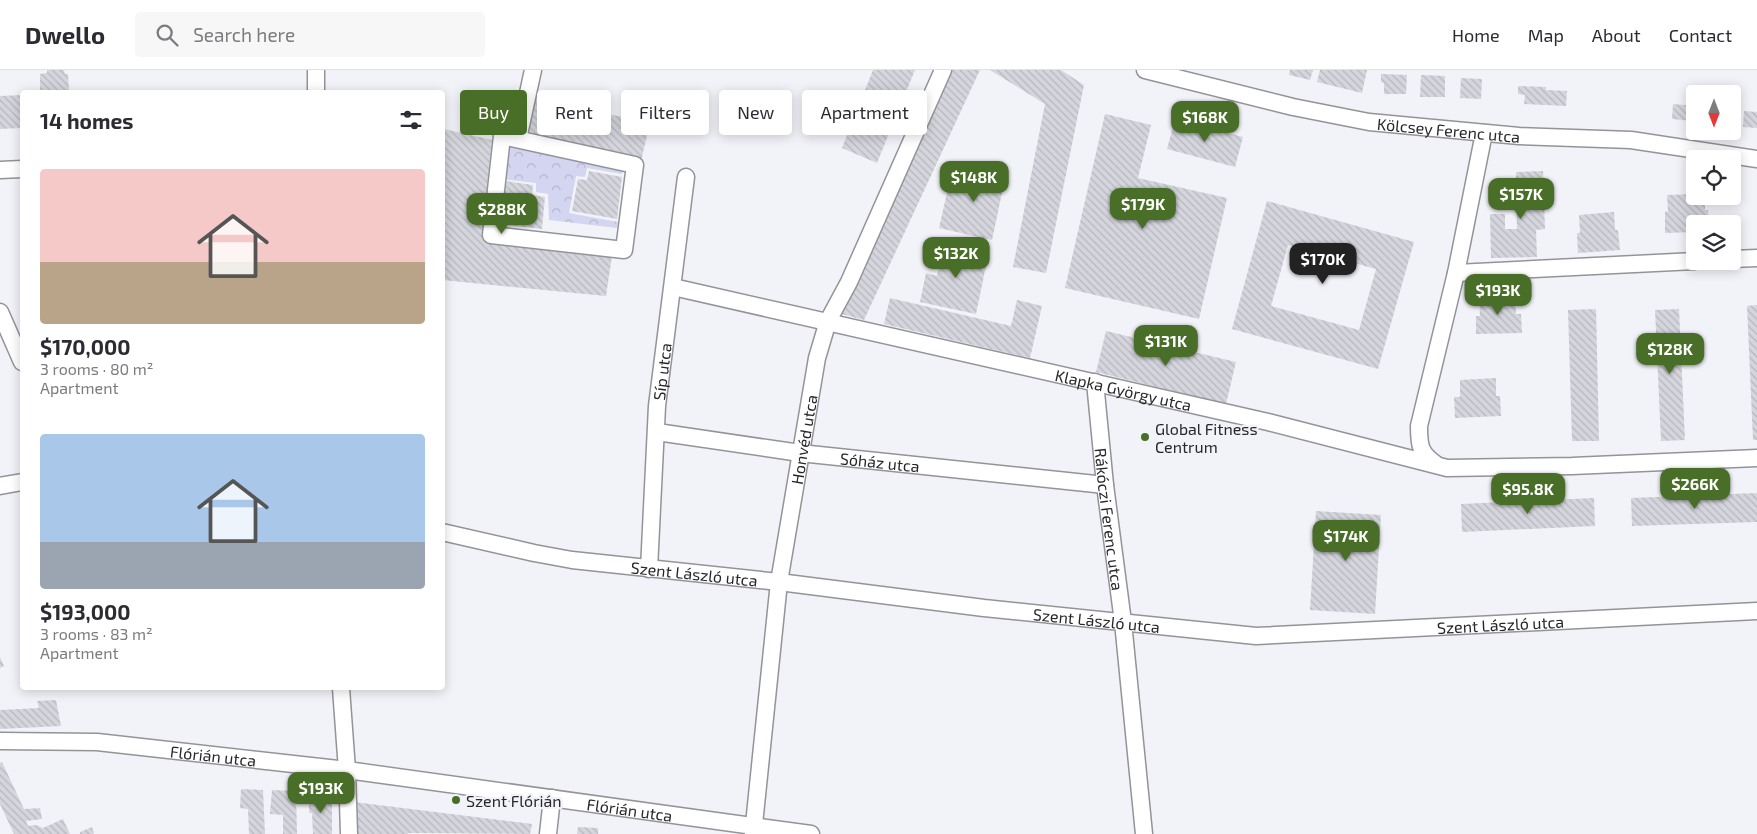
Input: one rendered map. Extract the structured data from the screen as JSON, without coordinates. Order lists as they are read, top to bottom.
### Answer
{
  "streets": {
    "street": [
      "Kölcsey Ferenc utca",
      "Síp utca",
      "Klapka György utca",
      "Honvéd utca",
      "Sóház utca",
      "Rákóczi Ferenc utca",
      "Szent László utca",
      "Flórián utca"
    ]
  },
  "crossings": [
    ["Síp utca", "Klapka György utca"],
    ["Síp utca", "Sóház utca"],
    ["Síp utca", "Szent László utca"],
    ["Klapka György utca", "Honvéd utca"],
    ["Klapka György utca", "Rákóczi Ferenc utca"],
    ["Honvéd utca", "Sóház utca"],
    ["Honvéd utca", "Szent László utca"],
    ["Honvéd utca", "Flórián utca"],
    ["Sóház utca", "Rákóczi Ferenc utca"],
    ["Rákóczi Ferenc utca", "Szent László utca"]
  ],
  "places": ["Global Fitness Centrum", "Szent Flórián"],
  "north": "bottom",
  "page": {
    "header": "Dwello",
    "search": "Search here",
    "nav": [
      "Home",
      "Map",
      "About",
      "Contact"
    ],
    "chip": [
      "Buy",
      "Rent",
      "Filters",
      "New",
      "Apartment"
    ],
    "heading": "14 homes",
    "price": [
      "$168K",
      "$148K",
      "$157K",
      "$179K",
      "$288K",
      "$132K",
      "$170K",
      "$193K",
      "$131K",
      "$128K",
      "$266K",
      "$95.8K",
      "$174K",
      "$193K"
    ],
    "list": [
      {
        "name": "$170,000",
        "note": "3 rooms · 80 m² · Apartment"
      },
      {
        "name": "$193,000",
        "note": "3 rooms · 83 m² · Apartment"
      }
    ]
  }
}
